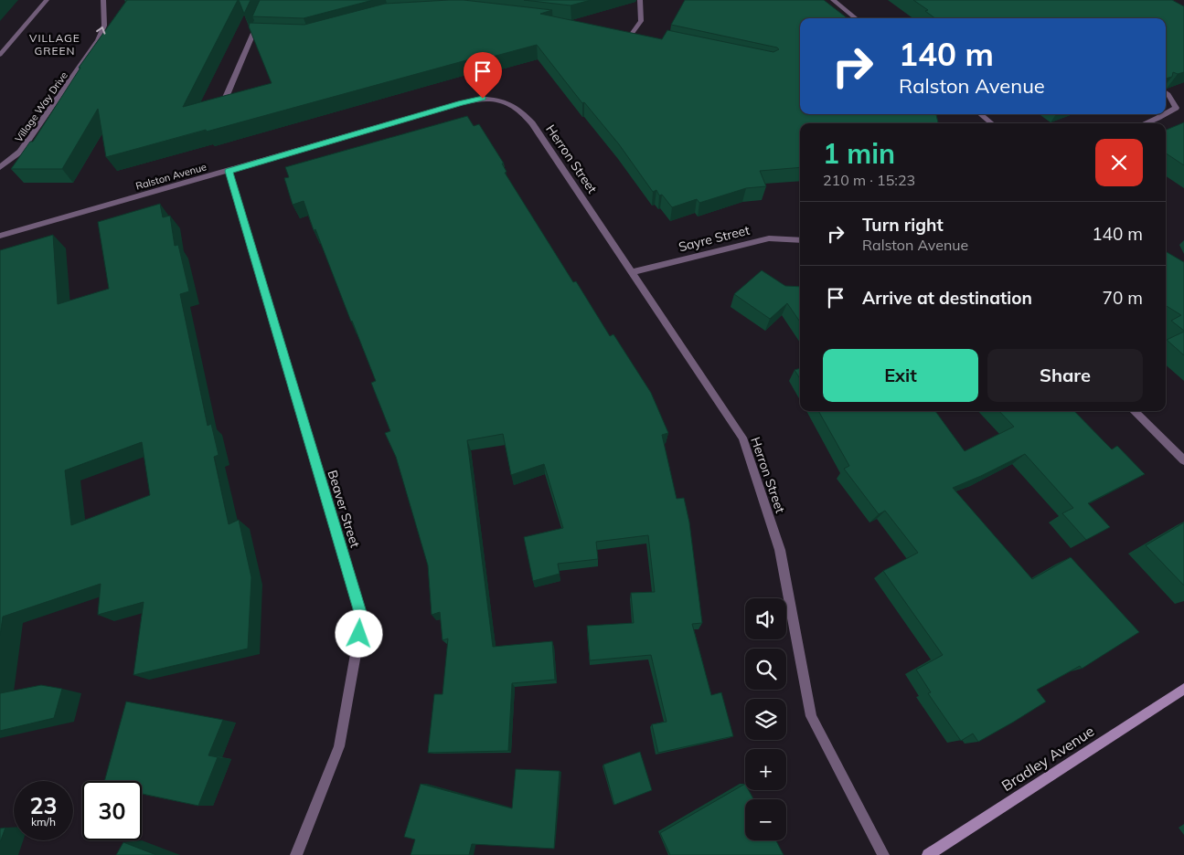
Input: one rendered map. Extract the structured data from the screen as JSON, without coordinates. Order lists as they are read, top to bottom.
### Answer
{
  "streets": {
    "street": [
      "Village Way Drive",
      "Herron Street",
      "Ralston Avenue",
      "Sayre Street",
      "Beaver Street",
      "Bradley Avenue"
    ]
  },
  "crossings": [
    ["Herron Street", "Ralston Avenue"],
    ["Herron Street", "Sayre Street"],
    ["Ralston Avenue", "Beaver Street"]
  ],
  "districts": ["VILLAGE GREEN"],
  "page": {
    "turn": ["140 m", "Ralston Avenue"],
    "heading": ["1 min", "210 m · 15:23"],
    "list": [
      {
        "name": "Turn right",
        "note": "Ralston Avenue",
        "value": "140 m"
      },
      {
        "name": "Arrive at destination",
        "value": "70 m"
      }
    ],
    "buttons": ["Exit", "Share"],
    "map_buttons": ["+", "−"],
    "speed": "23 km/h",
    "limit": "30"
  }
}
